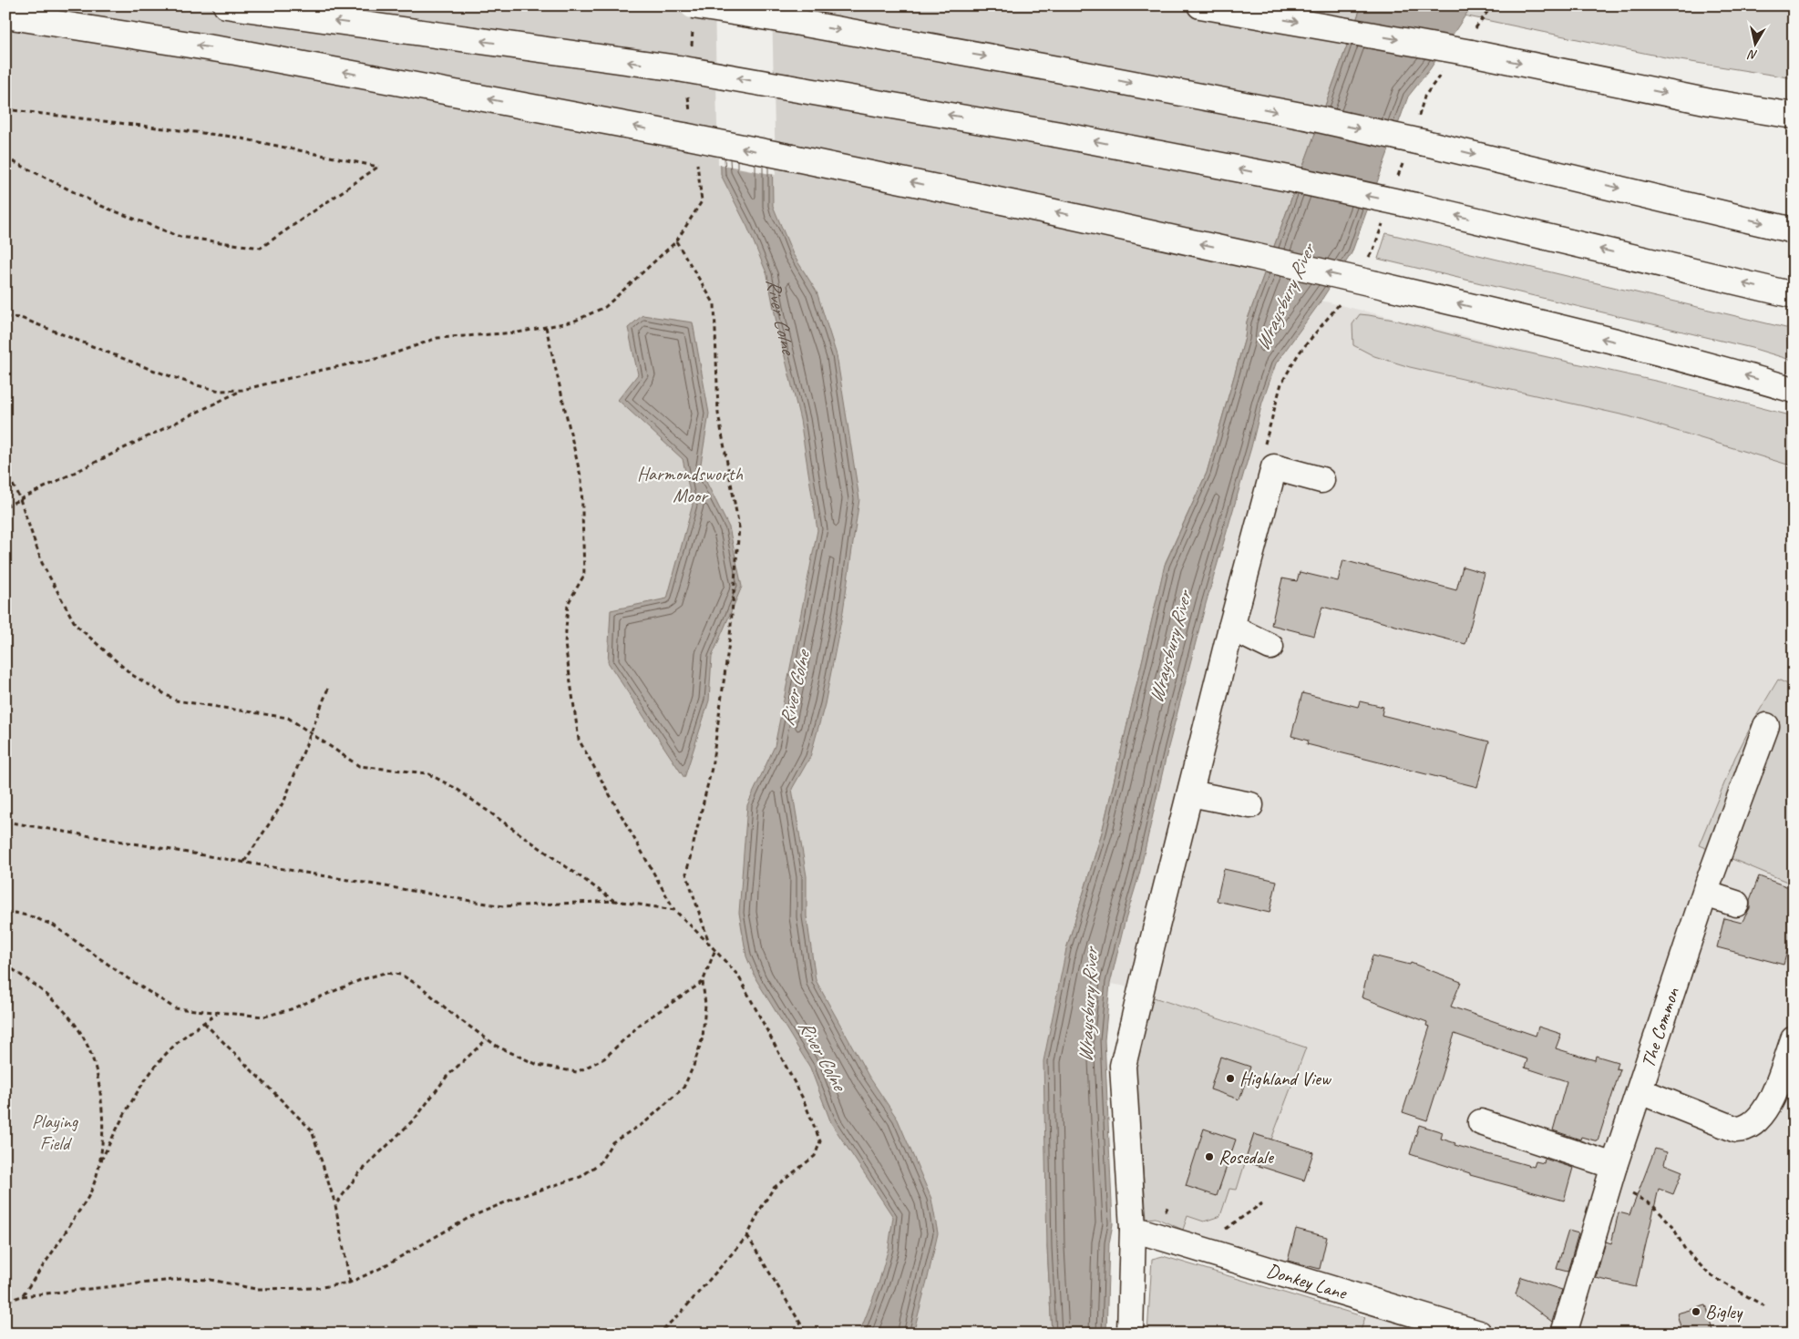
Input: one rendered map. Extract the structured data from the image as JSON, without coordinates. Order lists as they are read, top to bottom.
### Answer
{
  "streets": {
    "main road": ["The Common", "Donkey Lane"]
  },
  "water": ["Wraysbury River", "River Colne"],
  "parks": ["Harmondsworth Moor", "Playing Field"],
  "places": ["Highland View", "Rosedale", "Bigley"],
  "north": "bottom"
}
